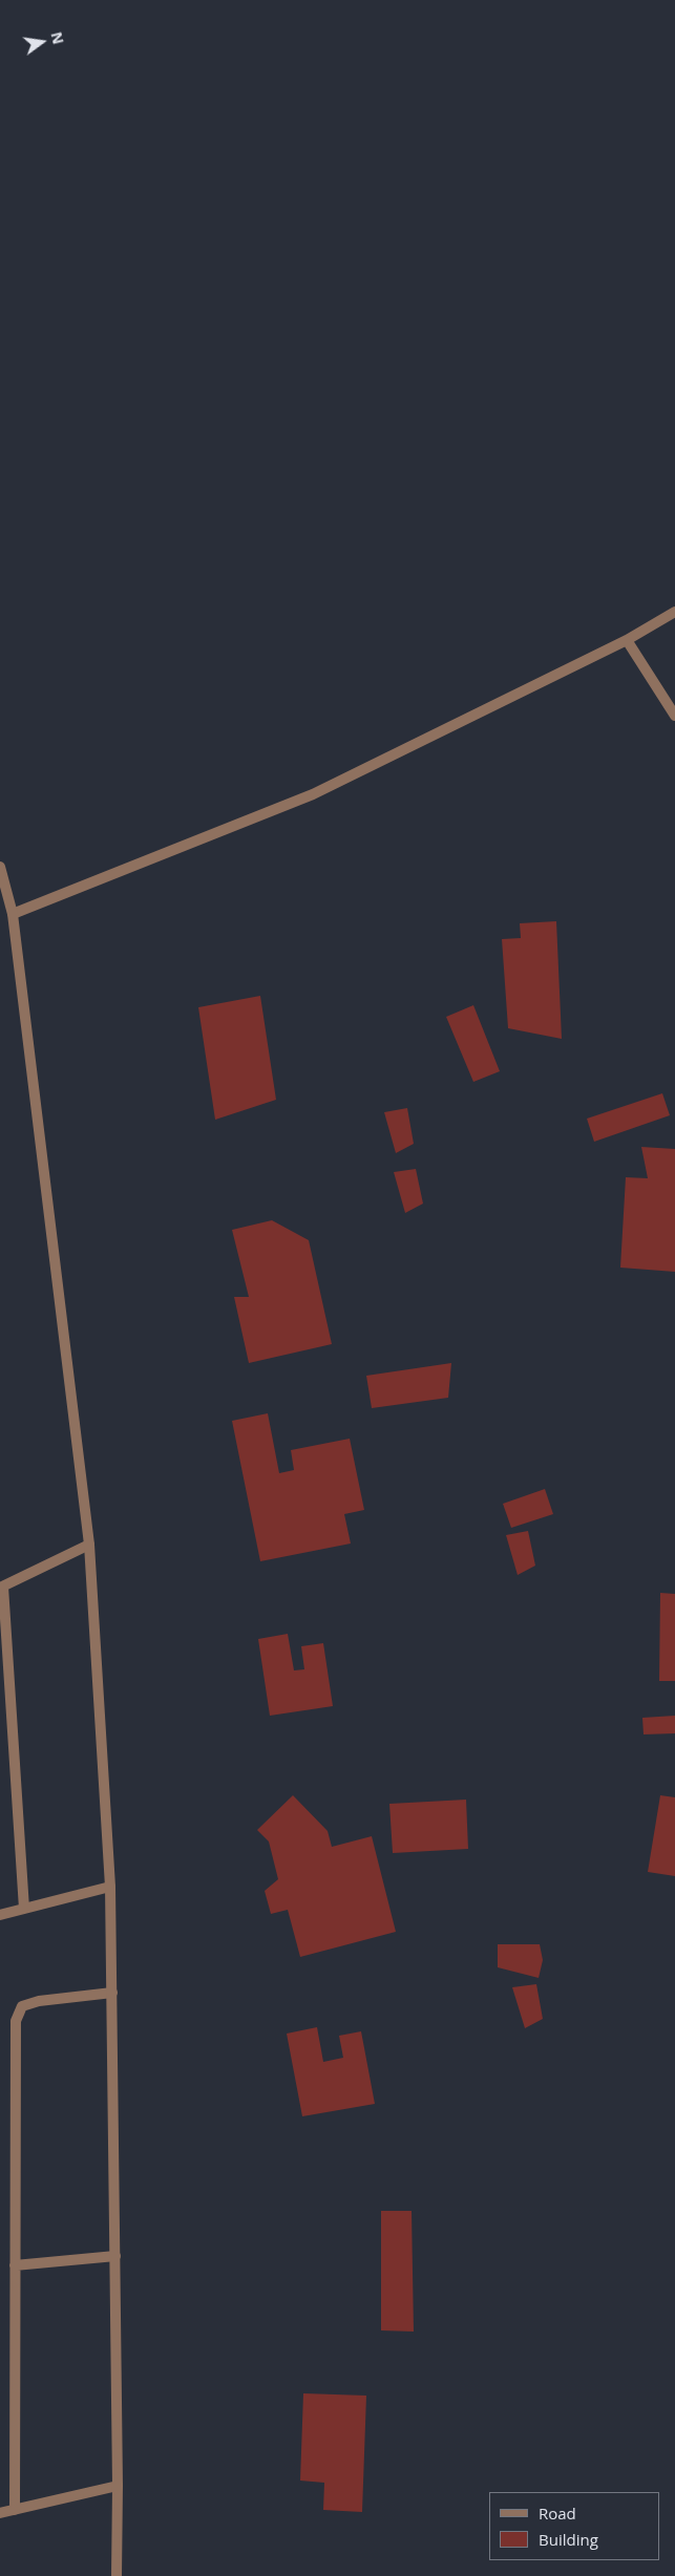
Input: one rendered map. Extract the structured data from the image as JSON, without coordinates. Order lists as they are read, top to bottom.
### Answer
{
  "legend": ["Road", "Building"],
  "north": "right"
}
